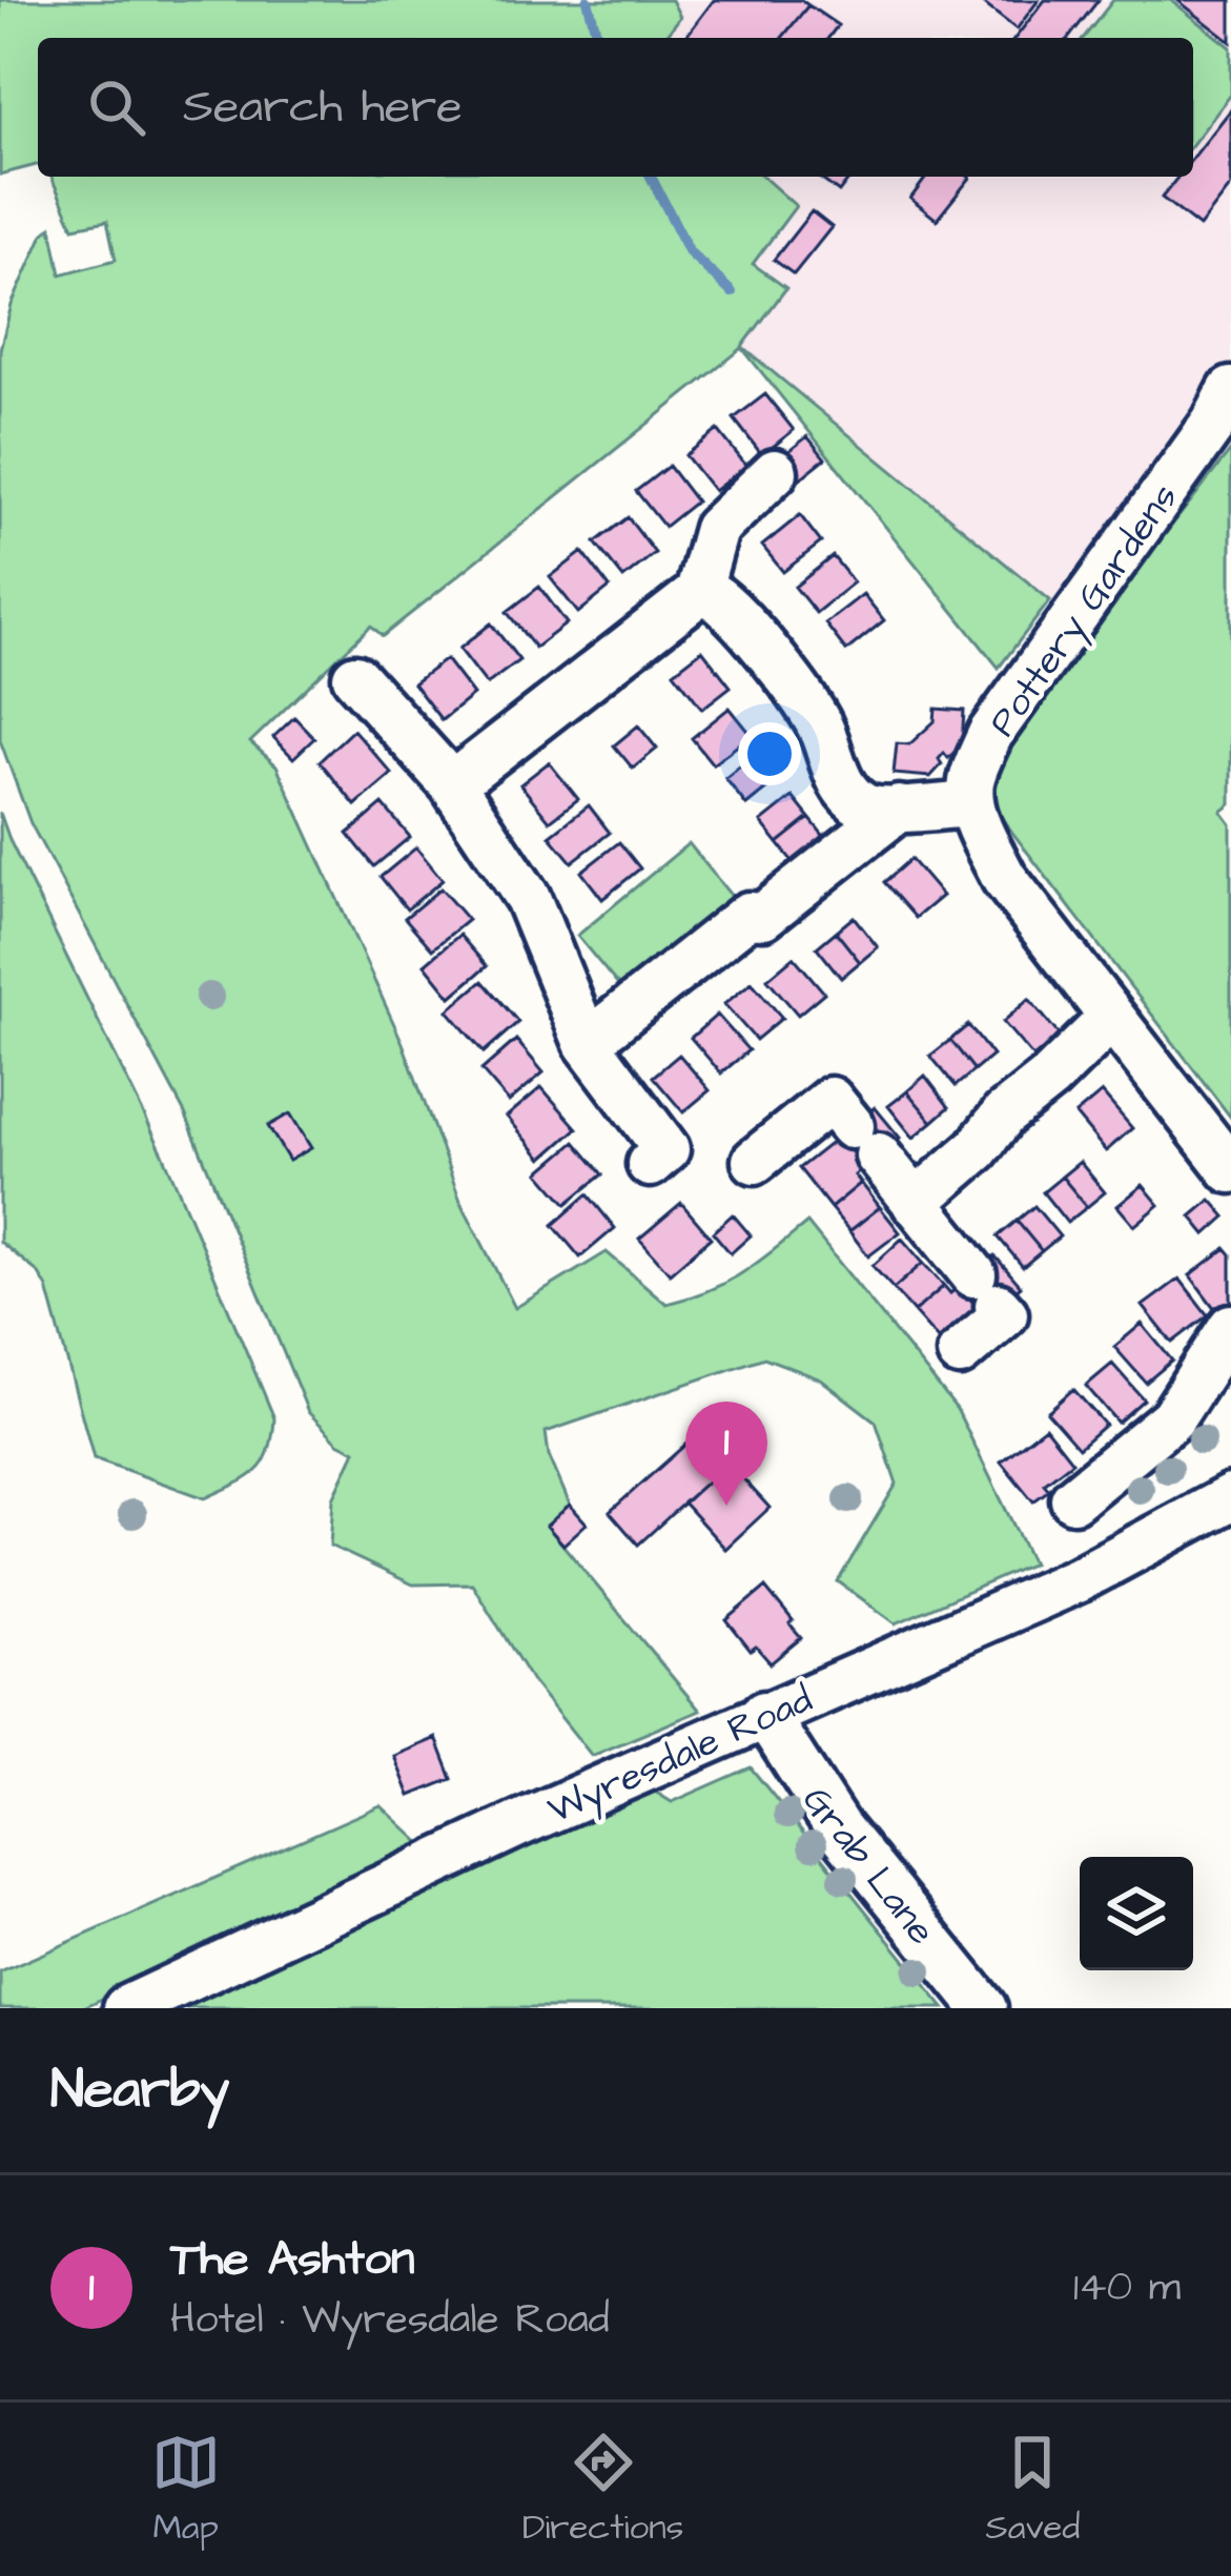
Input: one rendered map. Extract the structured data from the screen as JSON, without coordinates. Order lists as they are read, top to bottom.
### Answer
{
  "streets": {
    "street": ["Pottery Gardens", "Wyresdale Road", "Grab Lane"]
  },
  "crossings": [
    ["Wyresdale Road", "Grab Lane"]
  ],
  "page": {
    "search": "Search here",
    "pins": "1",
    "heading": "Nearby",
    "list": [
      {
        "mark": "1",
        "name": "The Ashton",
        "note": "Hotel · Wyresdale Road",
        "value": "140 m"
      }
    ],
    "nav": ["Map", "Directions", "Saved"]
  }
}
